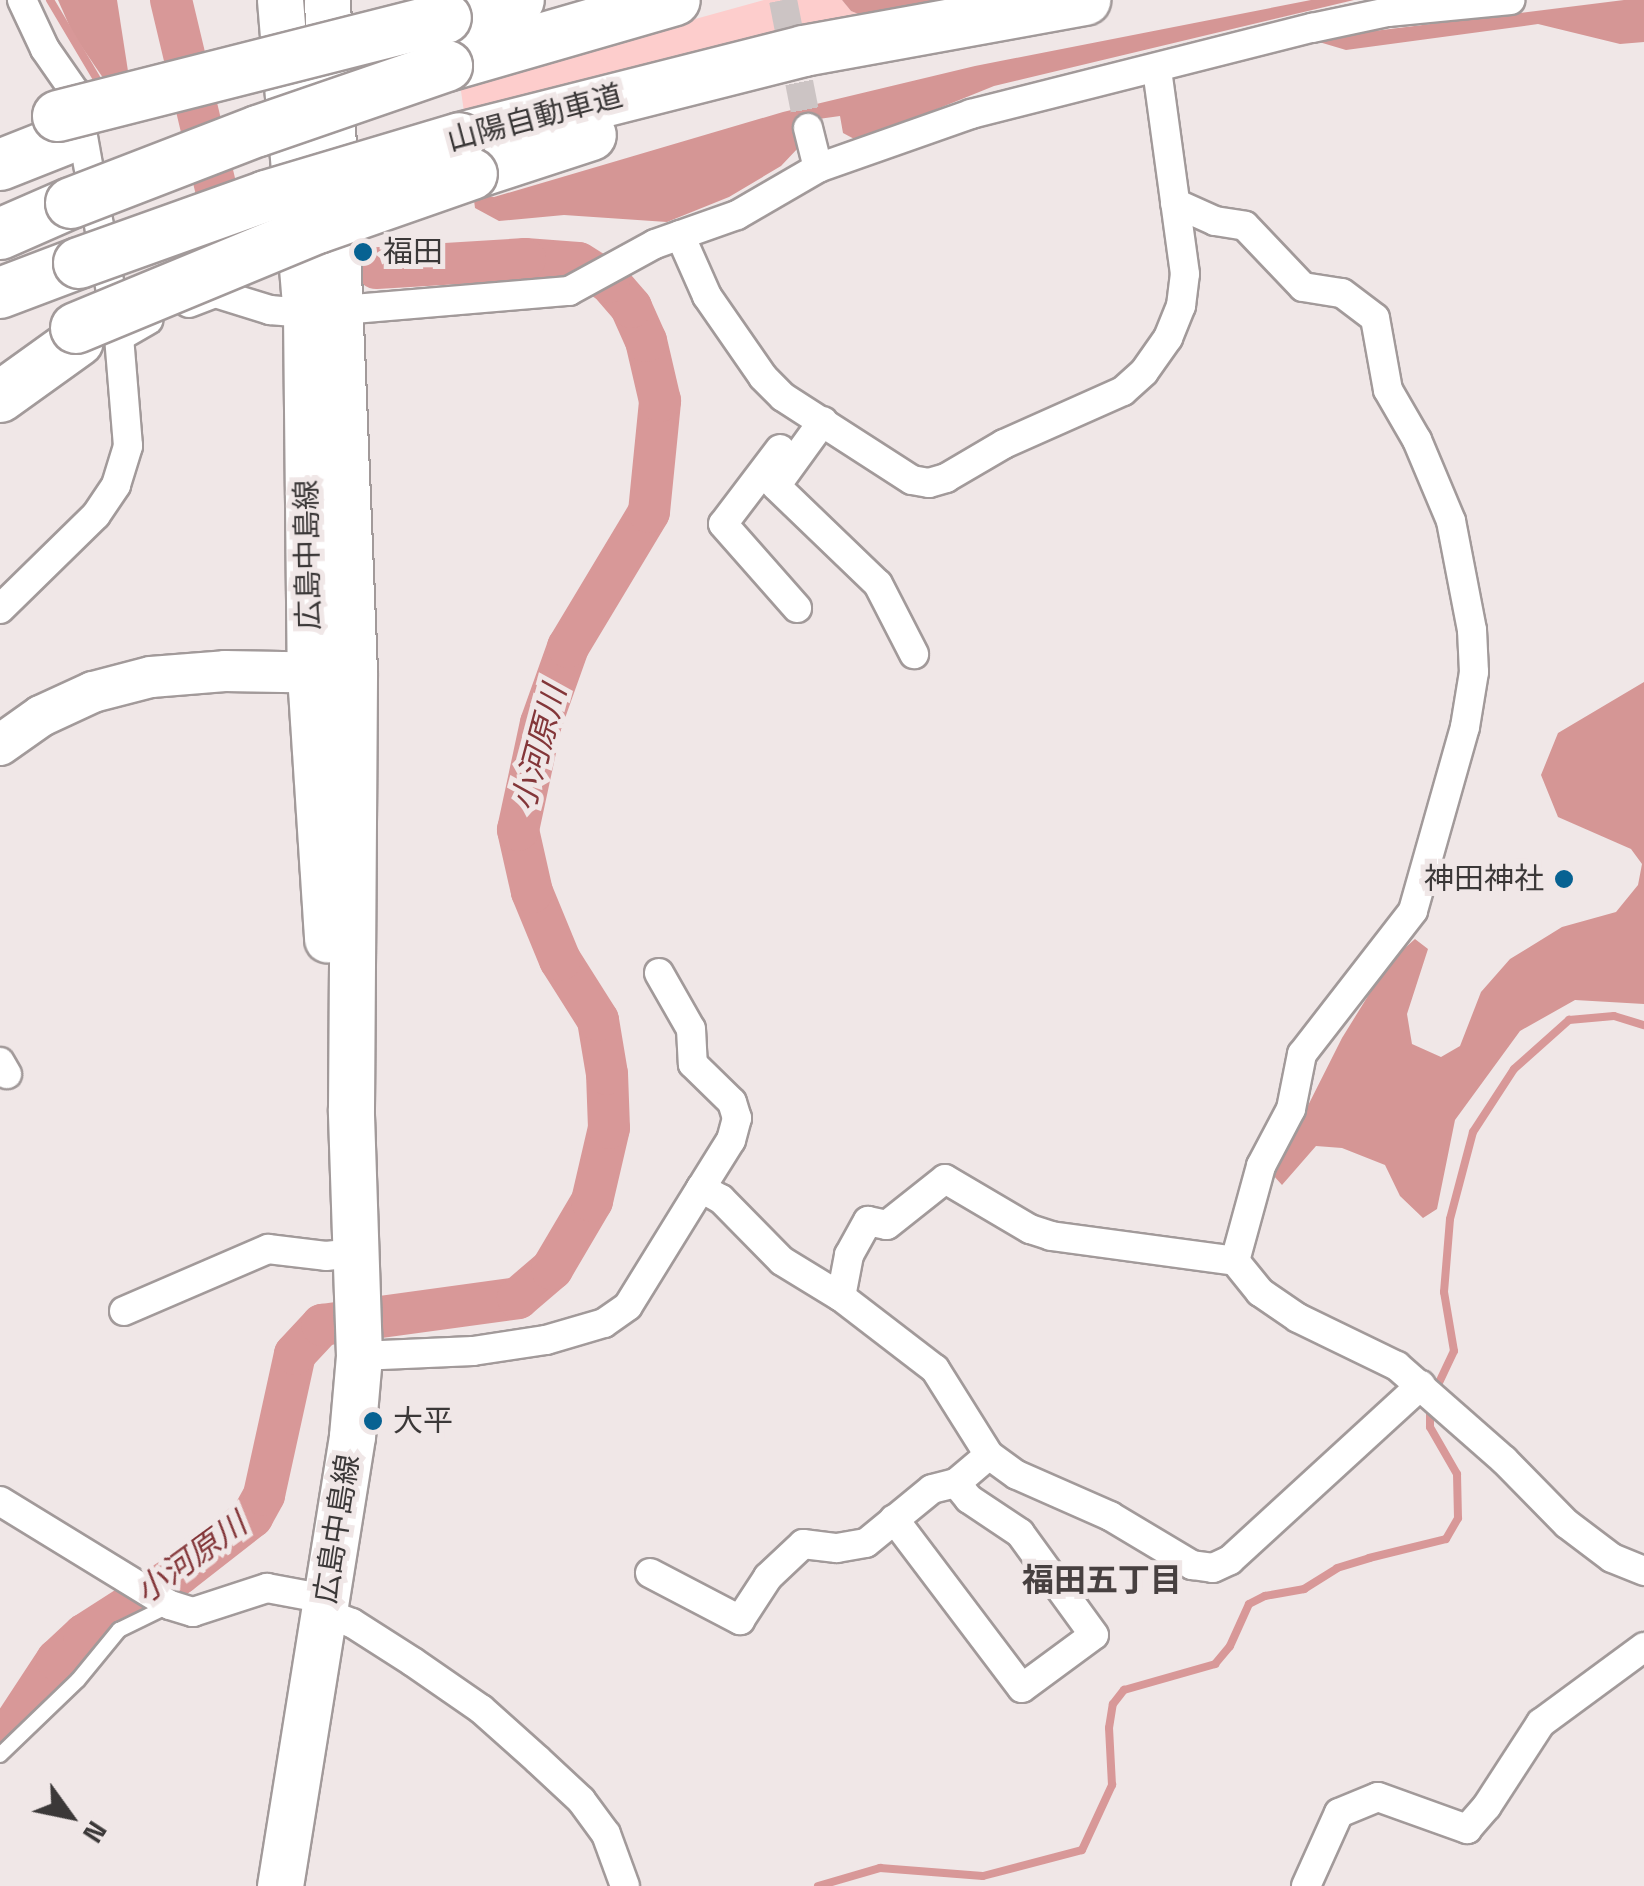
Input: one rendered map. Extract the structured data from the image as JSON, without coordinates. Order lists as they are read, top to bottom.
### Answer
{
  "streets": {
    "highway": ["山陽自動車道"],
    "main road": ["広島中島線"]
  },
  "districts": ["福田五丁目"],
  "water": ["小河原川"],
  "places": ["福田", "神田神社", "大平"],
  "north": "bottom right"
}
